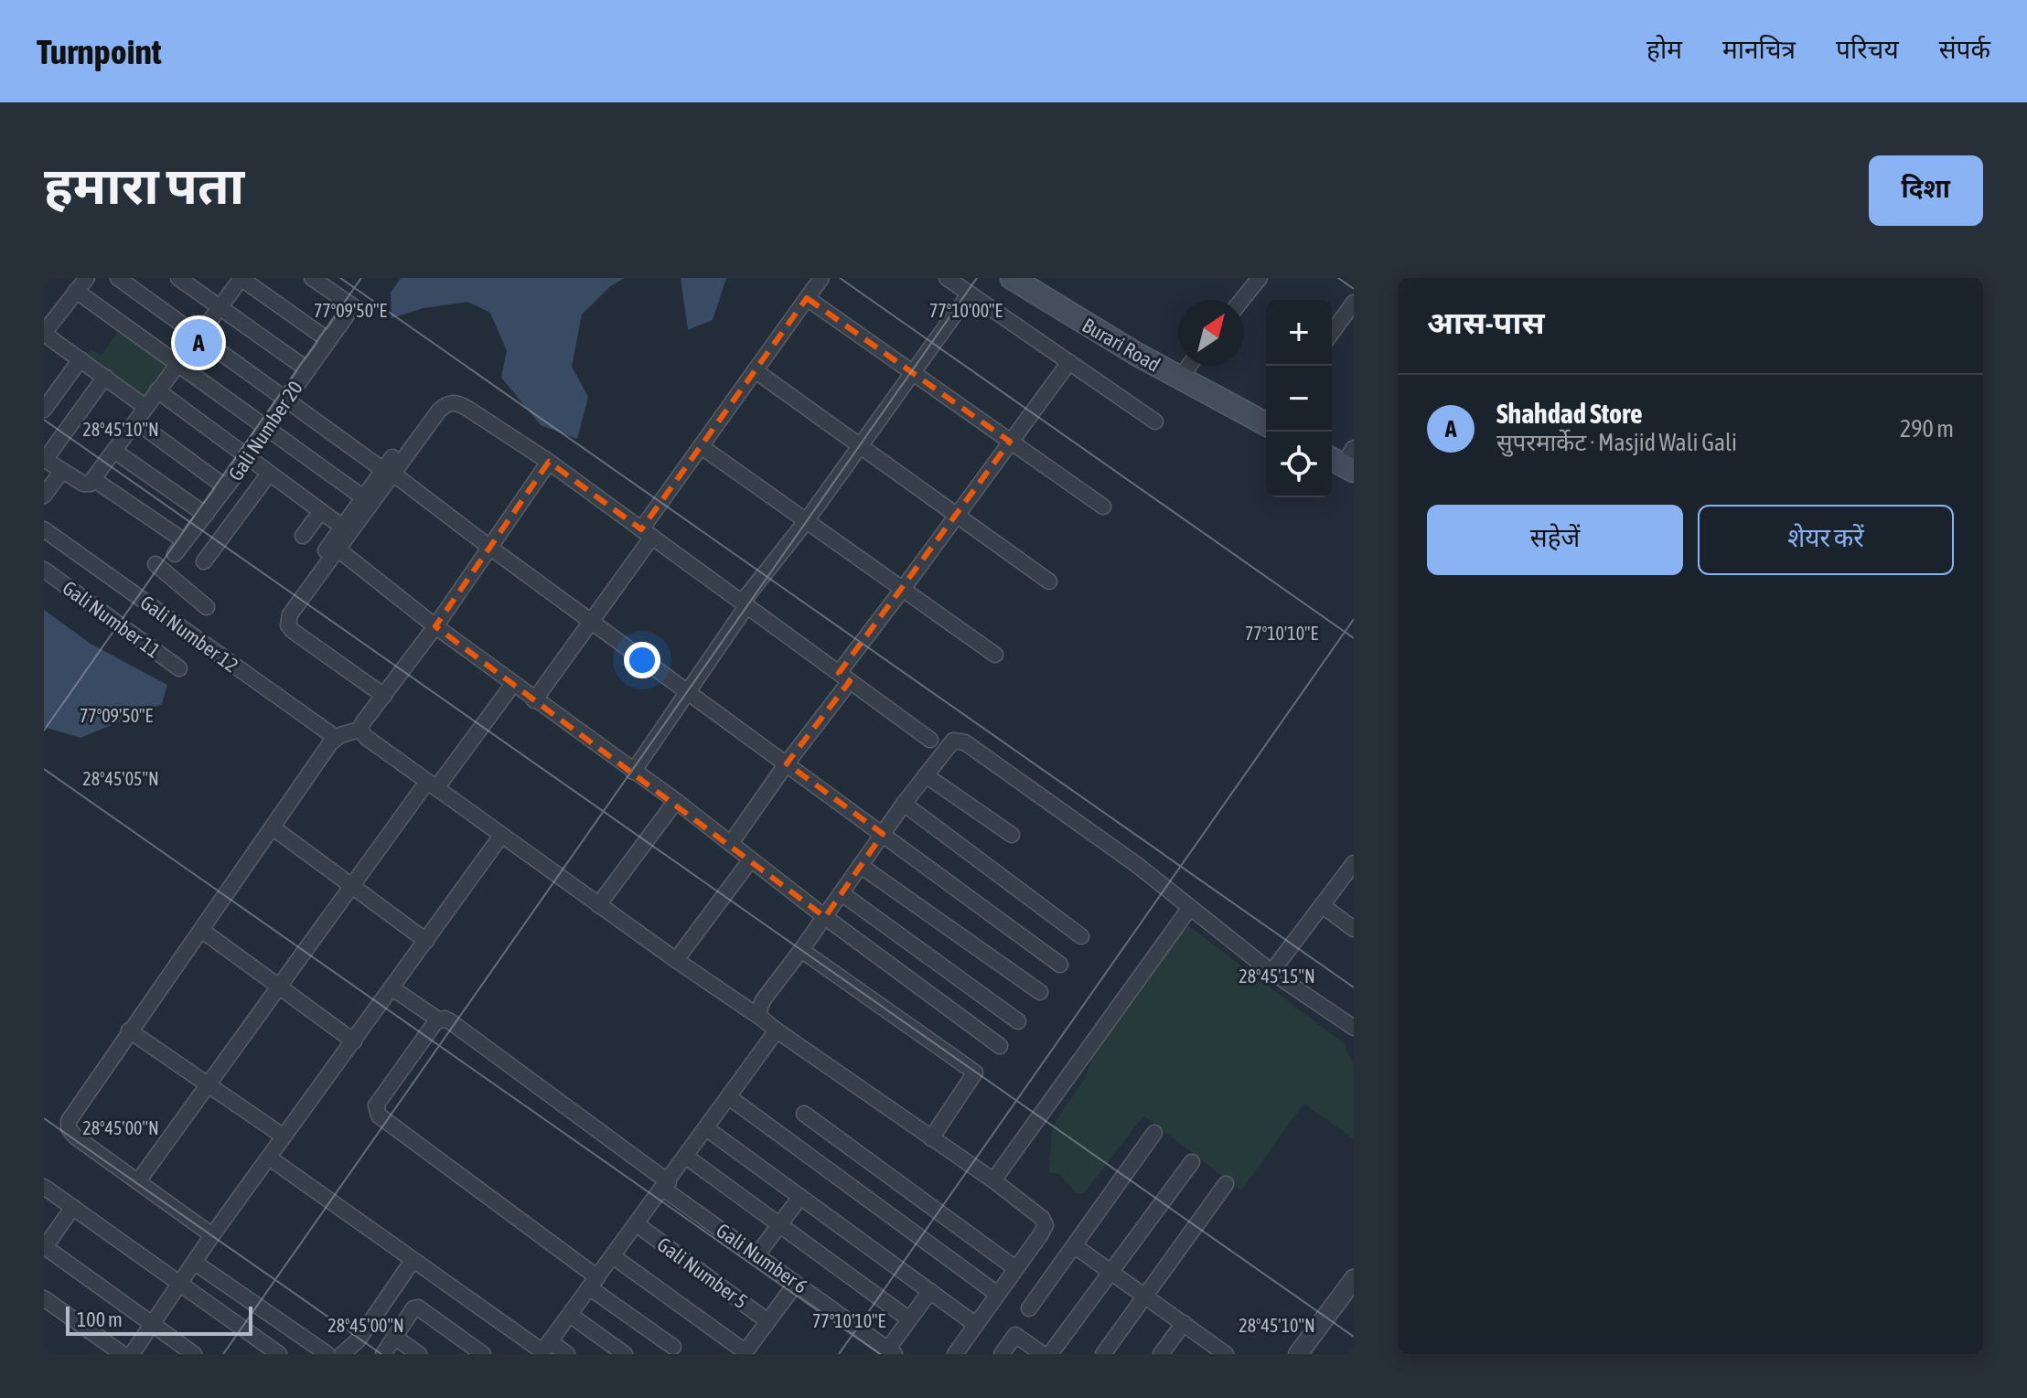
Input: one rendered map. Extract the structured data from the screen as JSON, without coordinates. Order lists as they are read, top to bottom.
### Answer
{
  "streets": {
    "main road": ["Burari Road"],
    "street": [
      "Gali Number 20",
      "Gali Number 11",
      "Gali Number 12",
      "Gali Number 6",
      "Gali Number 5"
    ]
  },
  "scale_bar": "100 m",
  "north": "top right",
  "page": {
    "header": "Turnpoint",
    "nav": [
      "होम",
      "मानचित्र",
      "परिचय",
      "संपर्क"
    ],
    "buttons": [
      "दिशा",
      ["सहेजें", "शेयर करें"]
    ],
    "title": "हमारा पता",
    "heading": "आस-पास",
    "map_buttons": ["+", "−"],
    "pins": "A",
    "list": [
      {
        "mark": "A",
        "name": "Shahdad Store",
        "note": "सुपरमार्केट · Masjid Wali Gali",
        "value": "290 m"
      }
    ],
    "scale": "100 m"
  },
  "coordinates": [
    "77°09'50\"E",
    "77°10'00\"E",
    "28°45'10\"N",
    "77°10'10\"E",
    "28°45'05\"N",
    "28°45'15\"N",
    "28°45'00\"N"
  ]
}
